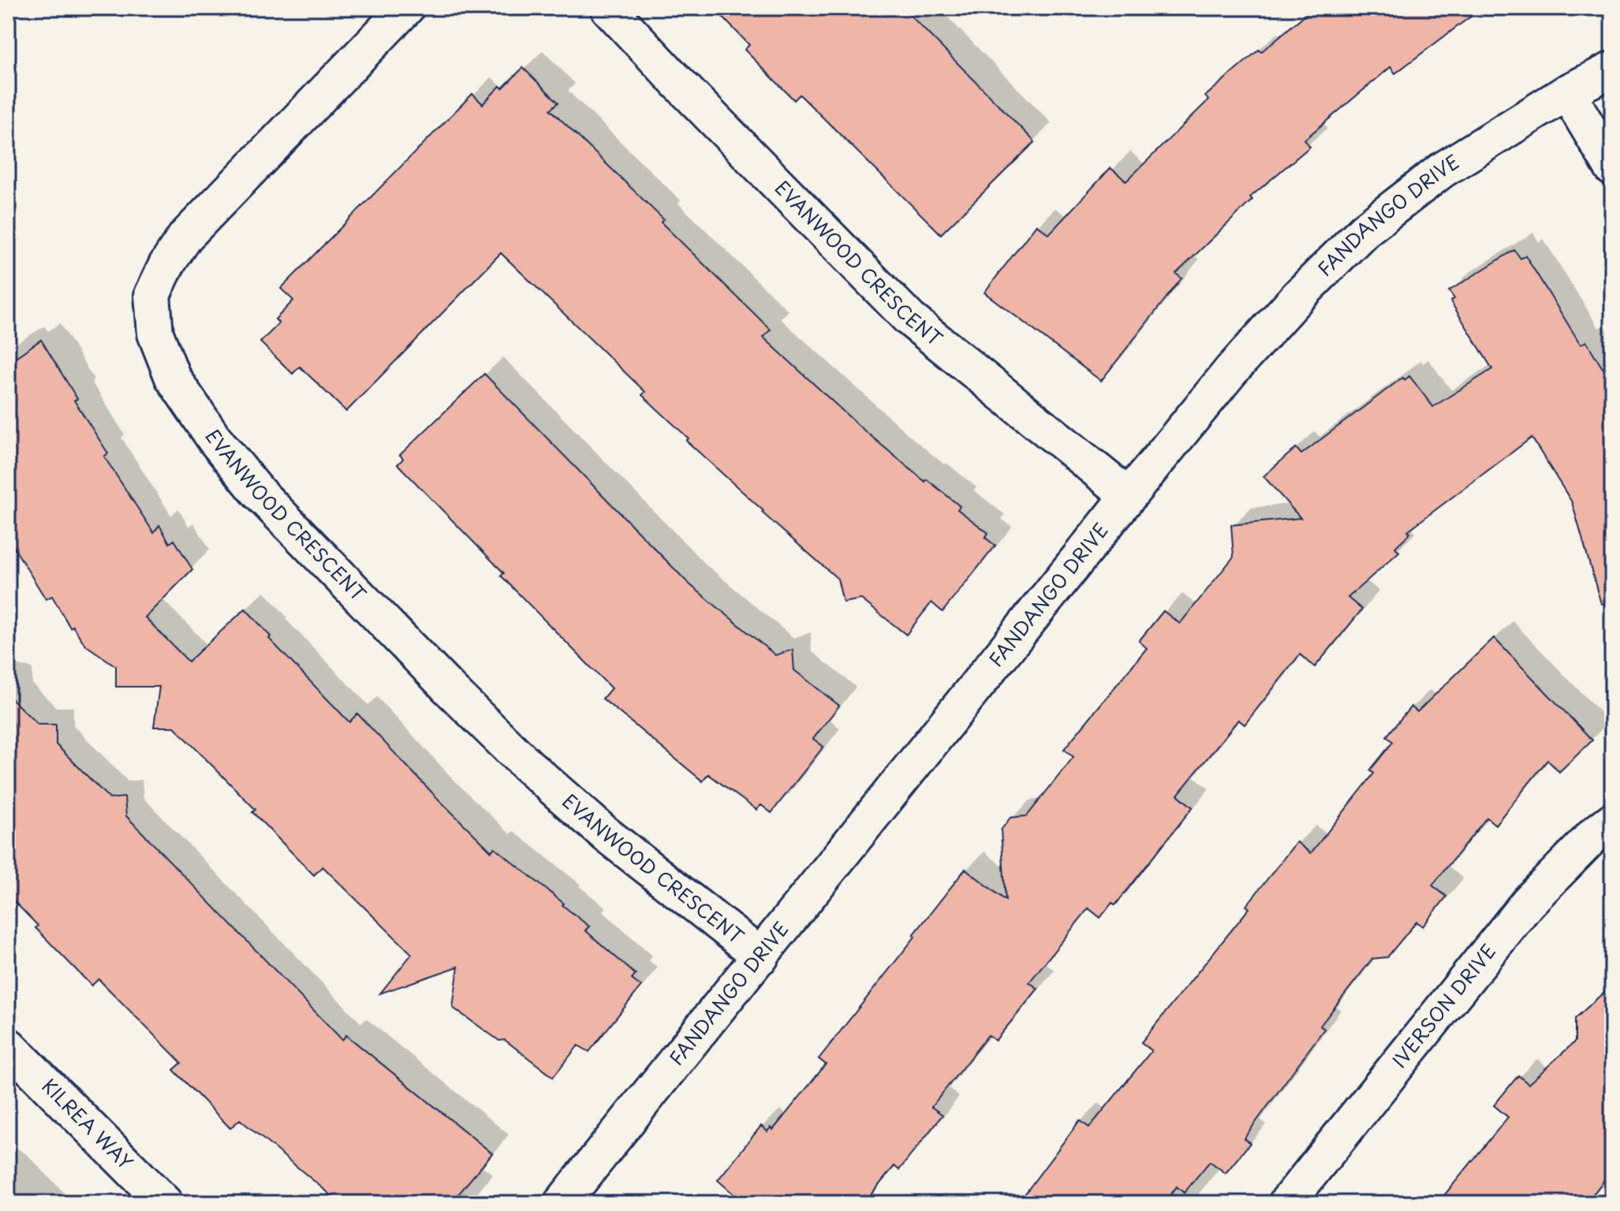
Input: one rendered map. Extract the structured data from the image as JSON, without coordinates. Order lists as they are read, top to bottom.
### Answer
{
  "streets": {
    "street": [
      "FANDANGO DRIVE",
      "EVANWOOD CRESCENT",
      "IVERSON DRIVE",
      "KILREA WAY"
    ]
  },
  "crossings": [
    ["FANDANGO DRIVE", "EVANWOOD CRESCENT"]
  ]
}
